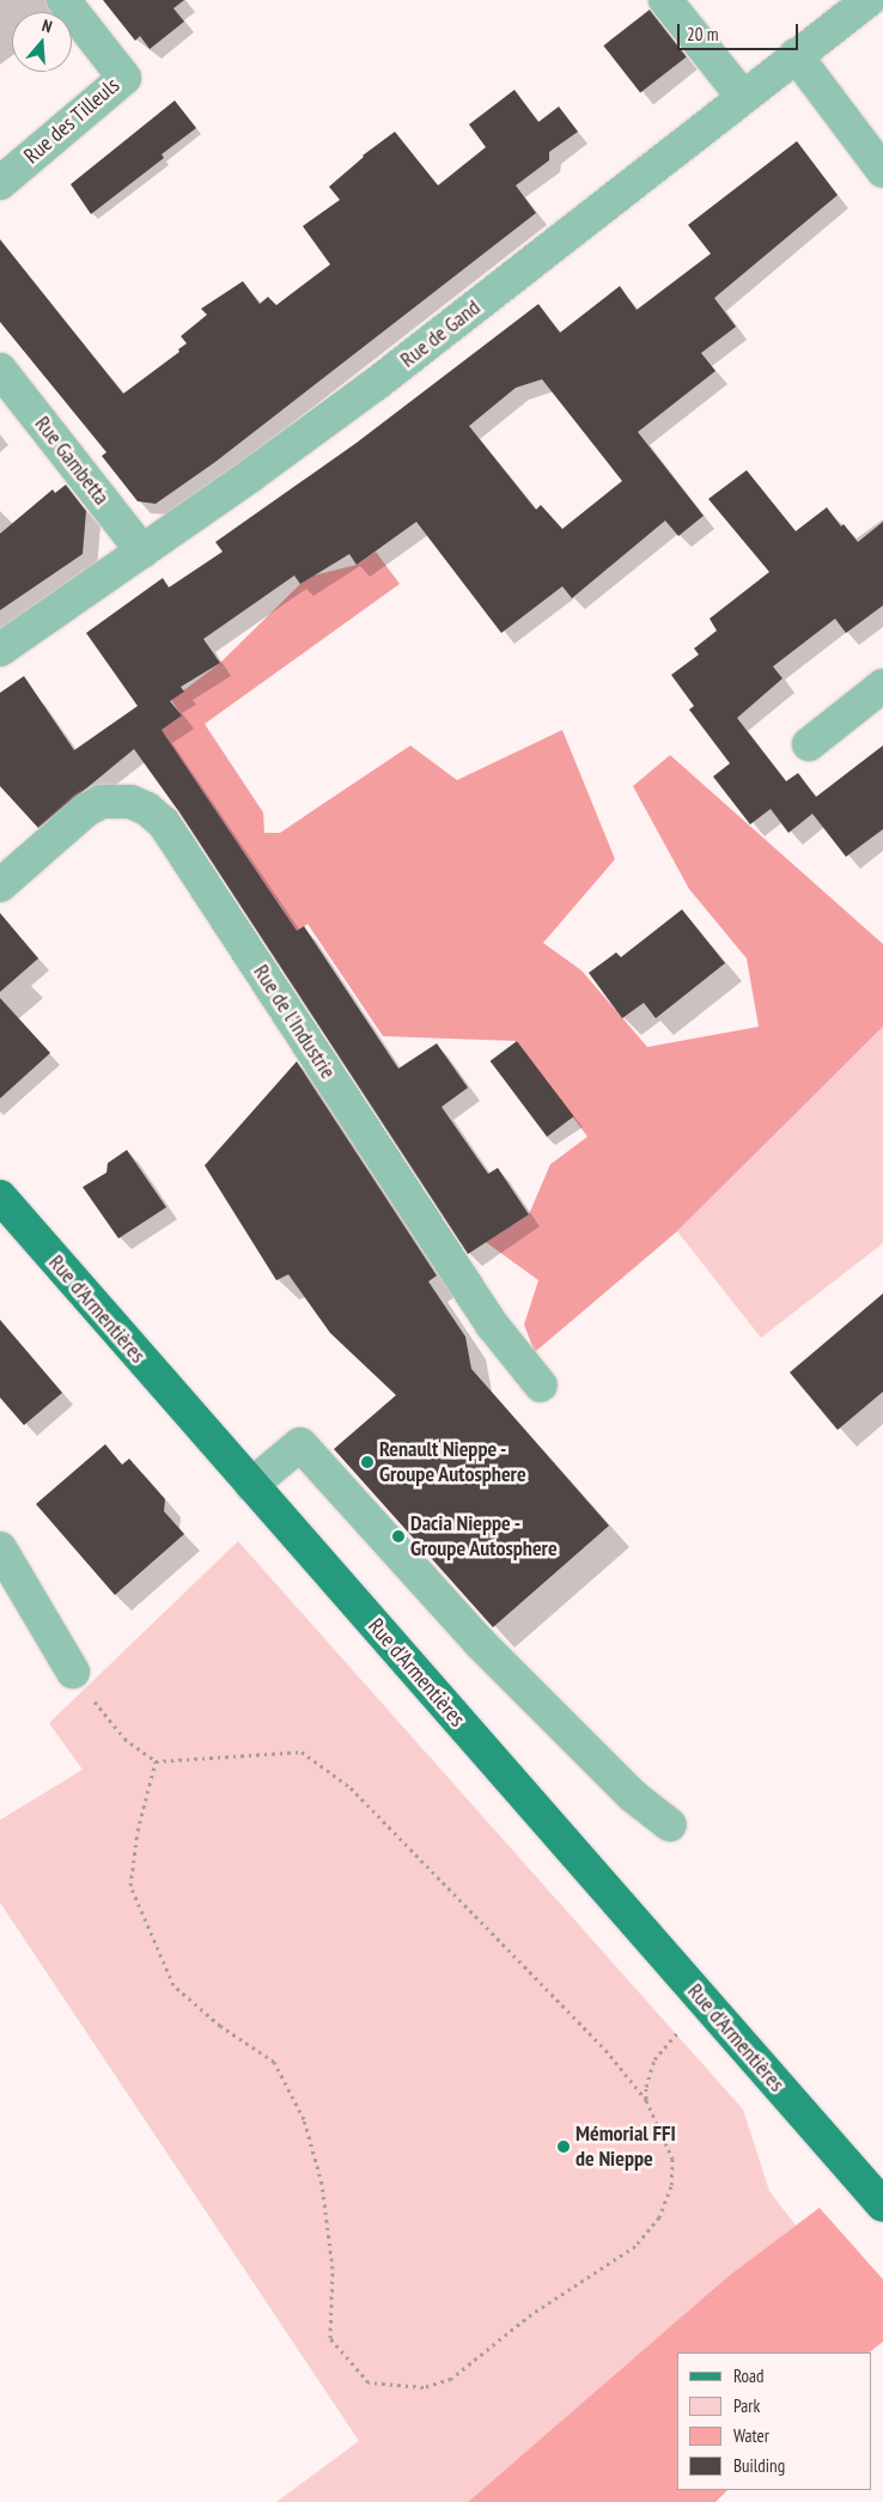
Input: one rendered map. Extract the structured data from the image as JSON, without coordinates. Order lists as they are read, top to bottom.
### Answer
{
  "streets": {
    "main road": ["Rue d'Armentières"],
    "street": [
      "Rue des Tilleuls",
      "Rue de Gand",
      "Rue Gambetta",
      "Rue de l'Industrie"
    ]
  },
  "crossings": [
    ["Rue de Gand", "Rue Gambetta"]
  ],
  "places": ["Renault Nieppe - Groupe Autosphere", "Dacia Nieppe - Groupe Autosphere", "Mémorial FFI de Nieppe"],
  "legend": [
    "Road",
    "Park",
    "Water",
    "Building"
  ],
  "scale_bar": "20 m",
  "north": "top"
}
